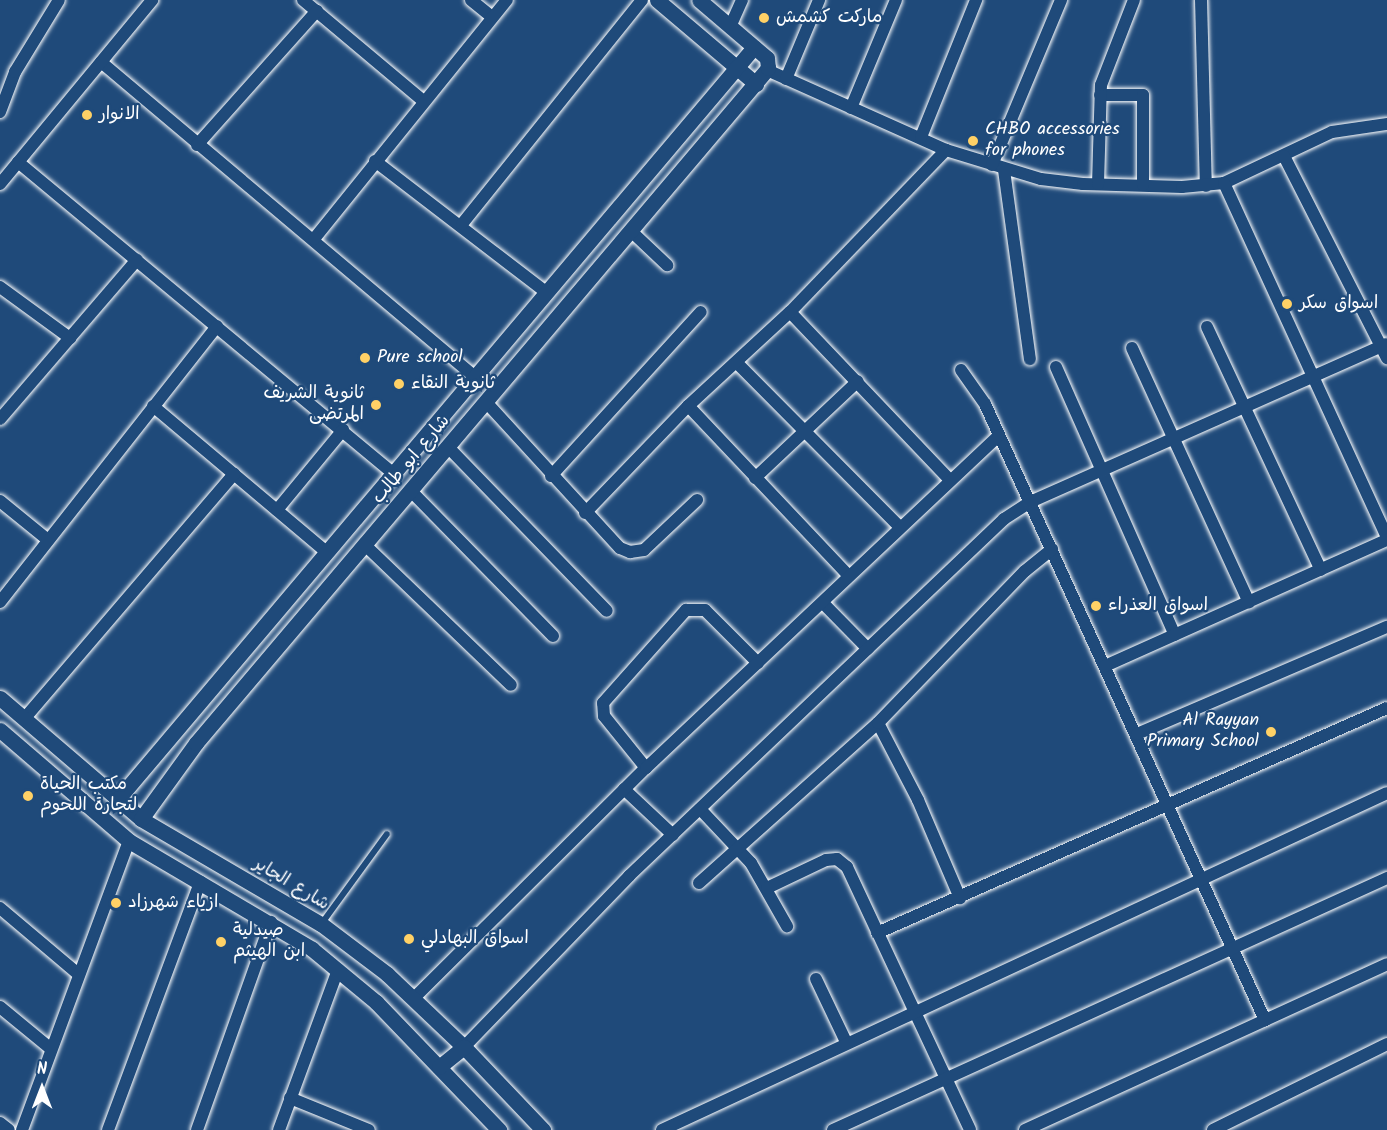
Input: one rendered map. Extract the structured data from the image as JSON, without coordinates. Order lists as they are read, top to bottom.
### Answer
{
  "streets": {
    "street": ["شارع ابو طالب", "شارع الجاير"]
  },
  "crossings": [
    ["شارع ابو طالب", "شارع الجاير"]
  ],
  "places": [
    "ماركت كشمش",
    "الانوار",
    "CHBO accessories for phones",
    "اسواق سكر",
    "Pure school",
    "ثانوية النقاء",
    "ثانوية الشريف المرتضى",
    "اسواق العذراء",
    "Al Rayyan Primary School",
    "مكتب الحياة لتجارة اللحوم",
    "ازياء شهرزاد",
    "اسواق البهادلي",
    "صيدلية ابن الهيثم"
  ],
  "north": "top"
}
